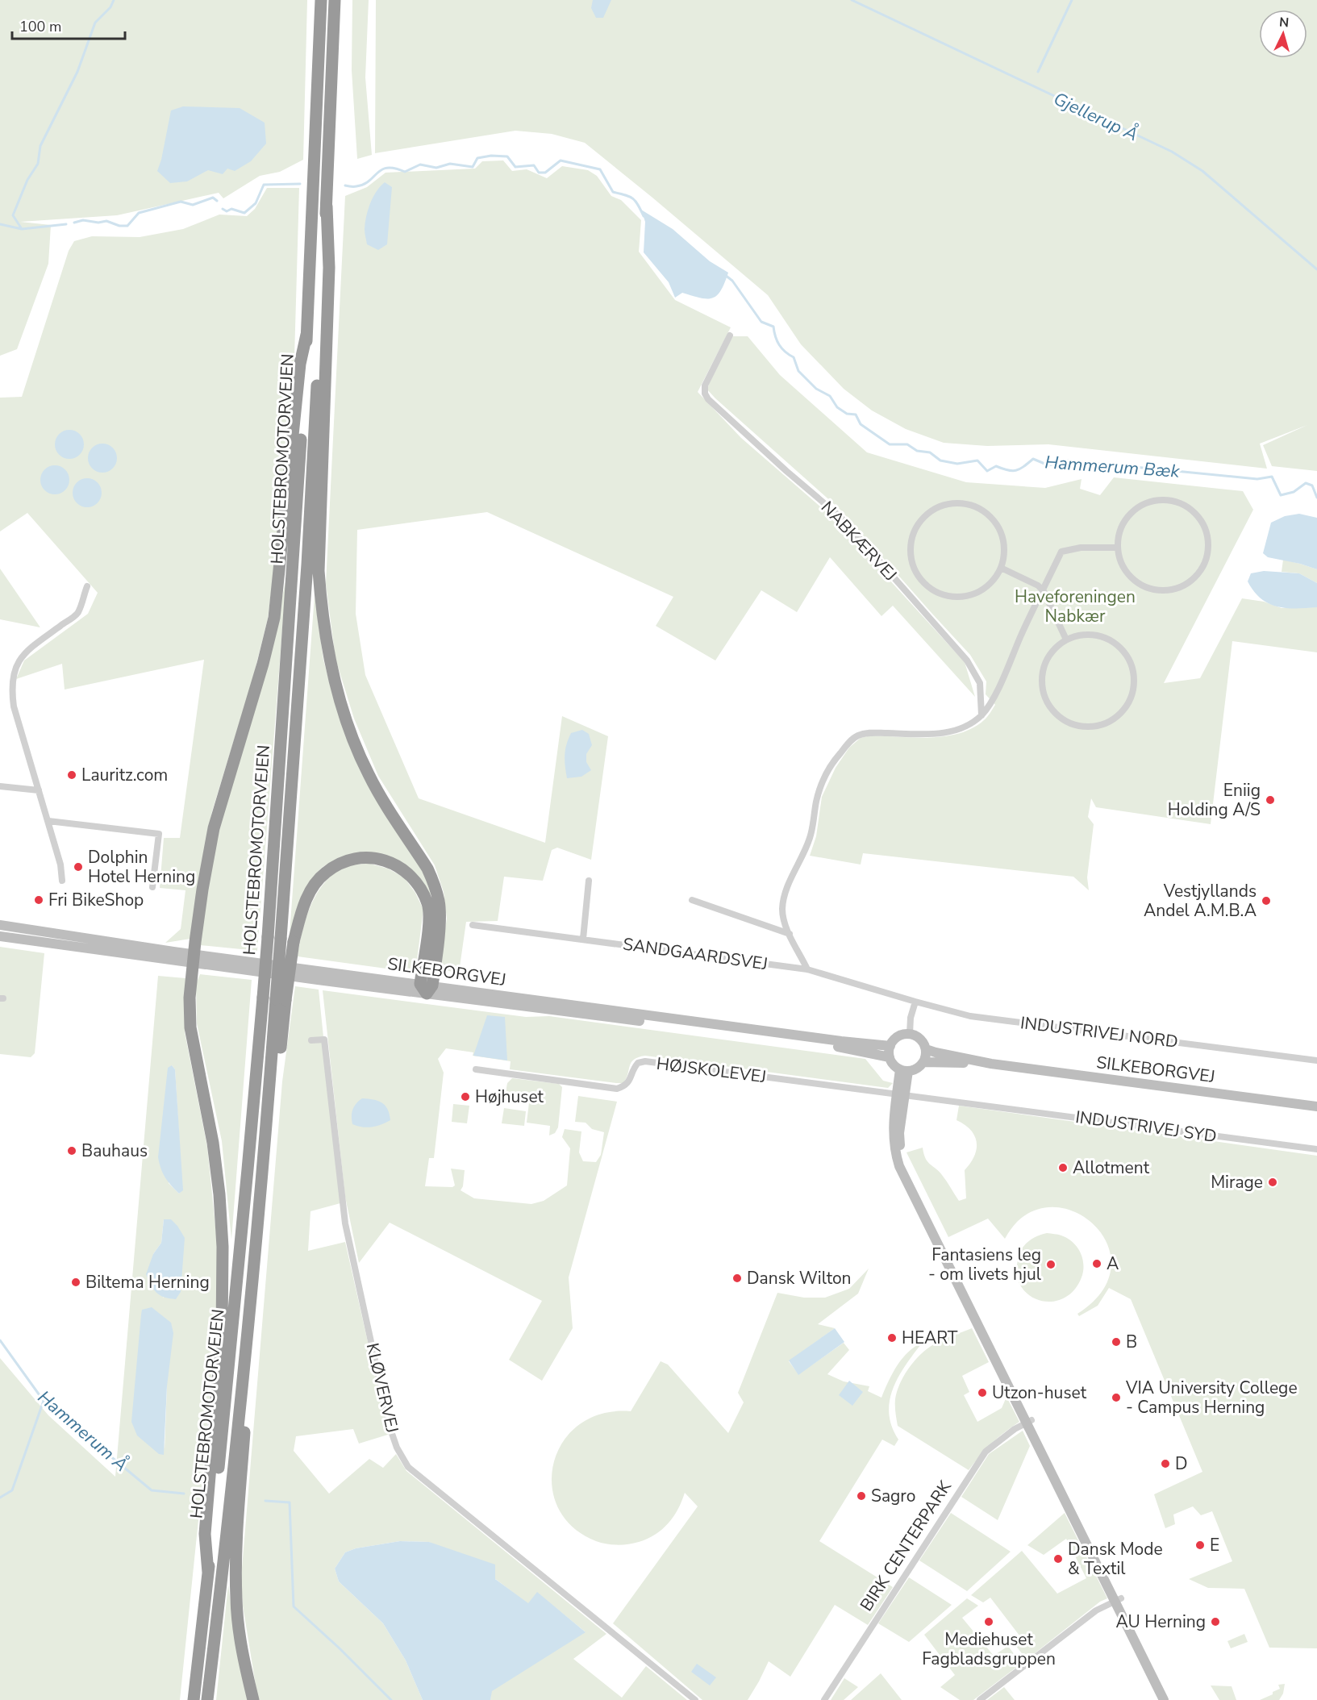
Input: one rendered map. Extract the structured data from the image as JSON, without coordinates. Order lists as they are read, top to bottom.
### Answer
{
  "streets": {
    "highway": ["HOLSTEBROMOTORVEJEN"],
    "main road": ["SILKEBORGVEJ"],
    "street": [
      "NABKÆRVEJ",
      "SANDGAARDSVEJ",
      "INDUSTRIVEJ NORD",
      "HØJSKOLEVEJ",
      "INDUSTRIVEJ SYD",
      "KLØVERVEJ",
      "BIRK CENTERPARK"
    ]
  },
  "crossings": [
    ["SANDGAARDSVEJ", "INDUSTRIVEJ NORD"],
    ["HØJSKOLEVEJ", "INDUSTRIVEJ SYD"]
  ],
  "water": ["Gjellerup Å", "Hammerum Bæk", "Hammerum Å"],
  "parks": ["Haveforeningen Nabkær"],
  "places": [
    "Lauritz.com",
    "Eniig Holding A/S",
    "Dolphin Hotel Herning",
    "Fri BikeShop",
    "Vestjyllands Andel A.M.B.A",
    "Højhuset",
    "Bauhaus",
    "Allotment",
    "Mirage",
    "A",
    "Fantasiens leg - om livets hjul",
    "Dansk Wilton",
    "Biltema Herning",
    "HEART",
    "B",
    "Utzon-huset",
    "VIA University College - Campus Herning",
    "D",
    "Sagro",
    "E",
    "Dansk Mode & Textil",
    "Mediehuset Fagbladsgruppen",
    "AU Herning"
  ],
  "scale_bar": "100 m",
  "north": "top"
}
